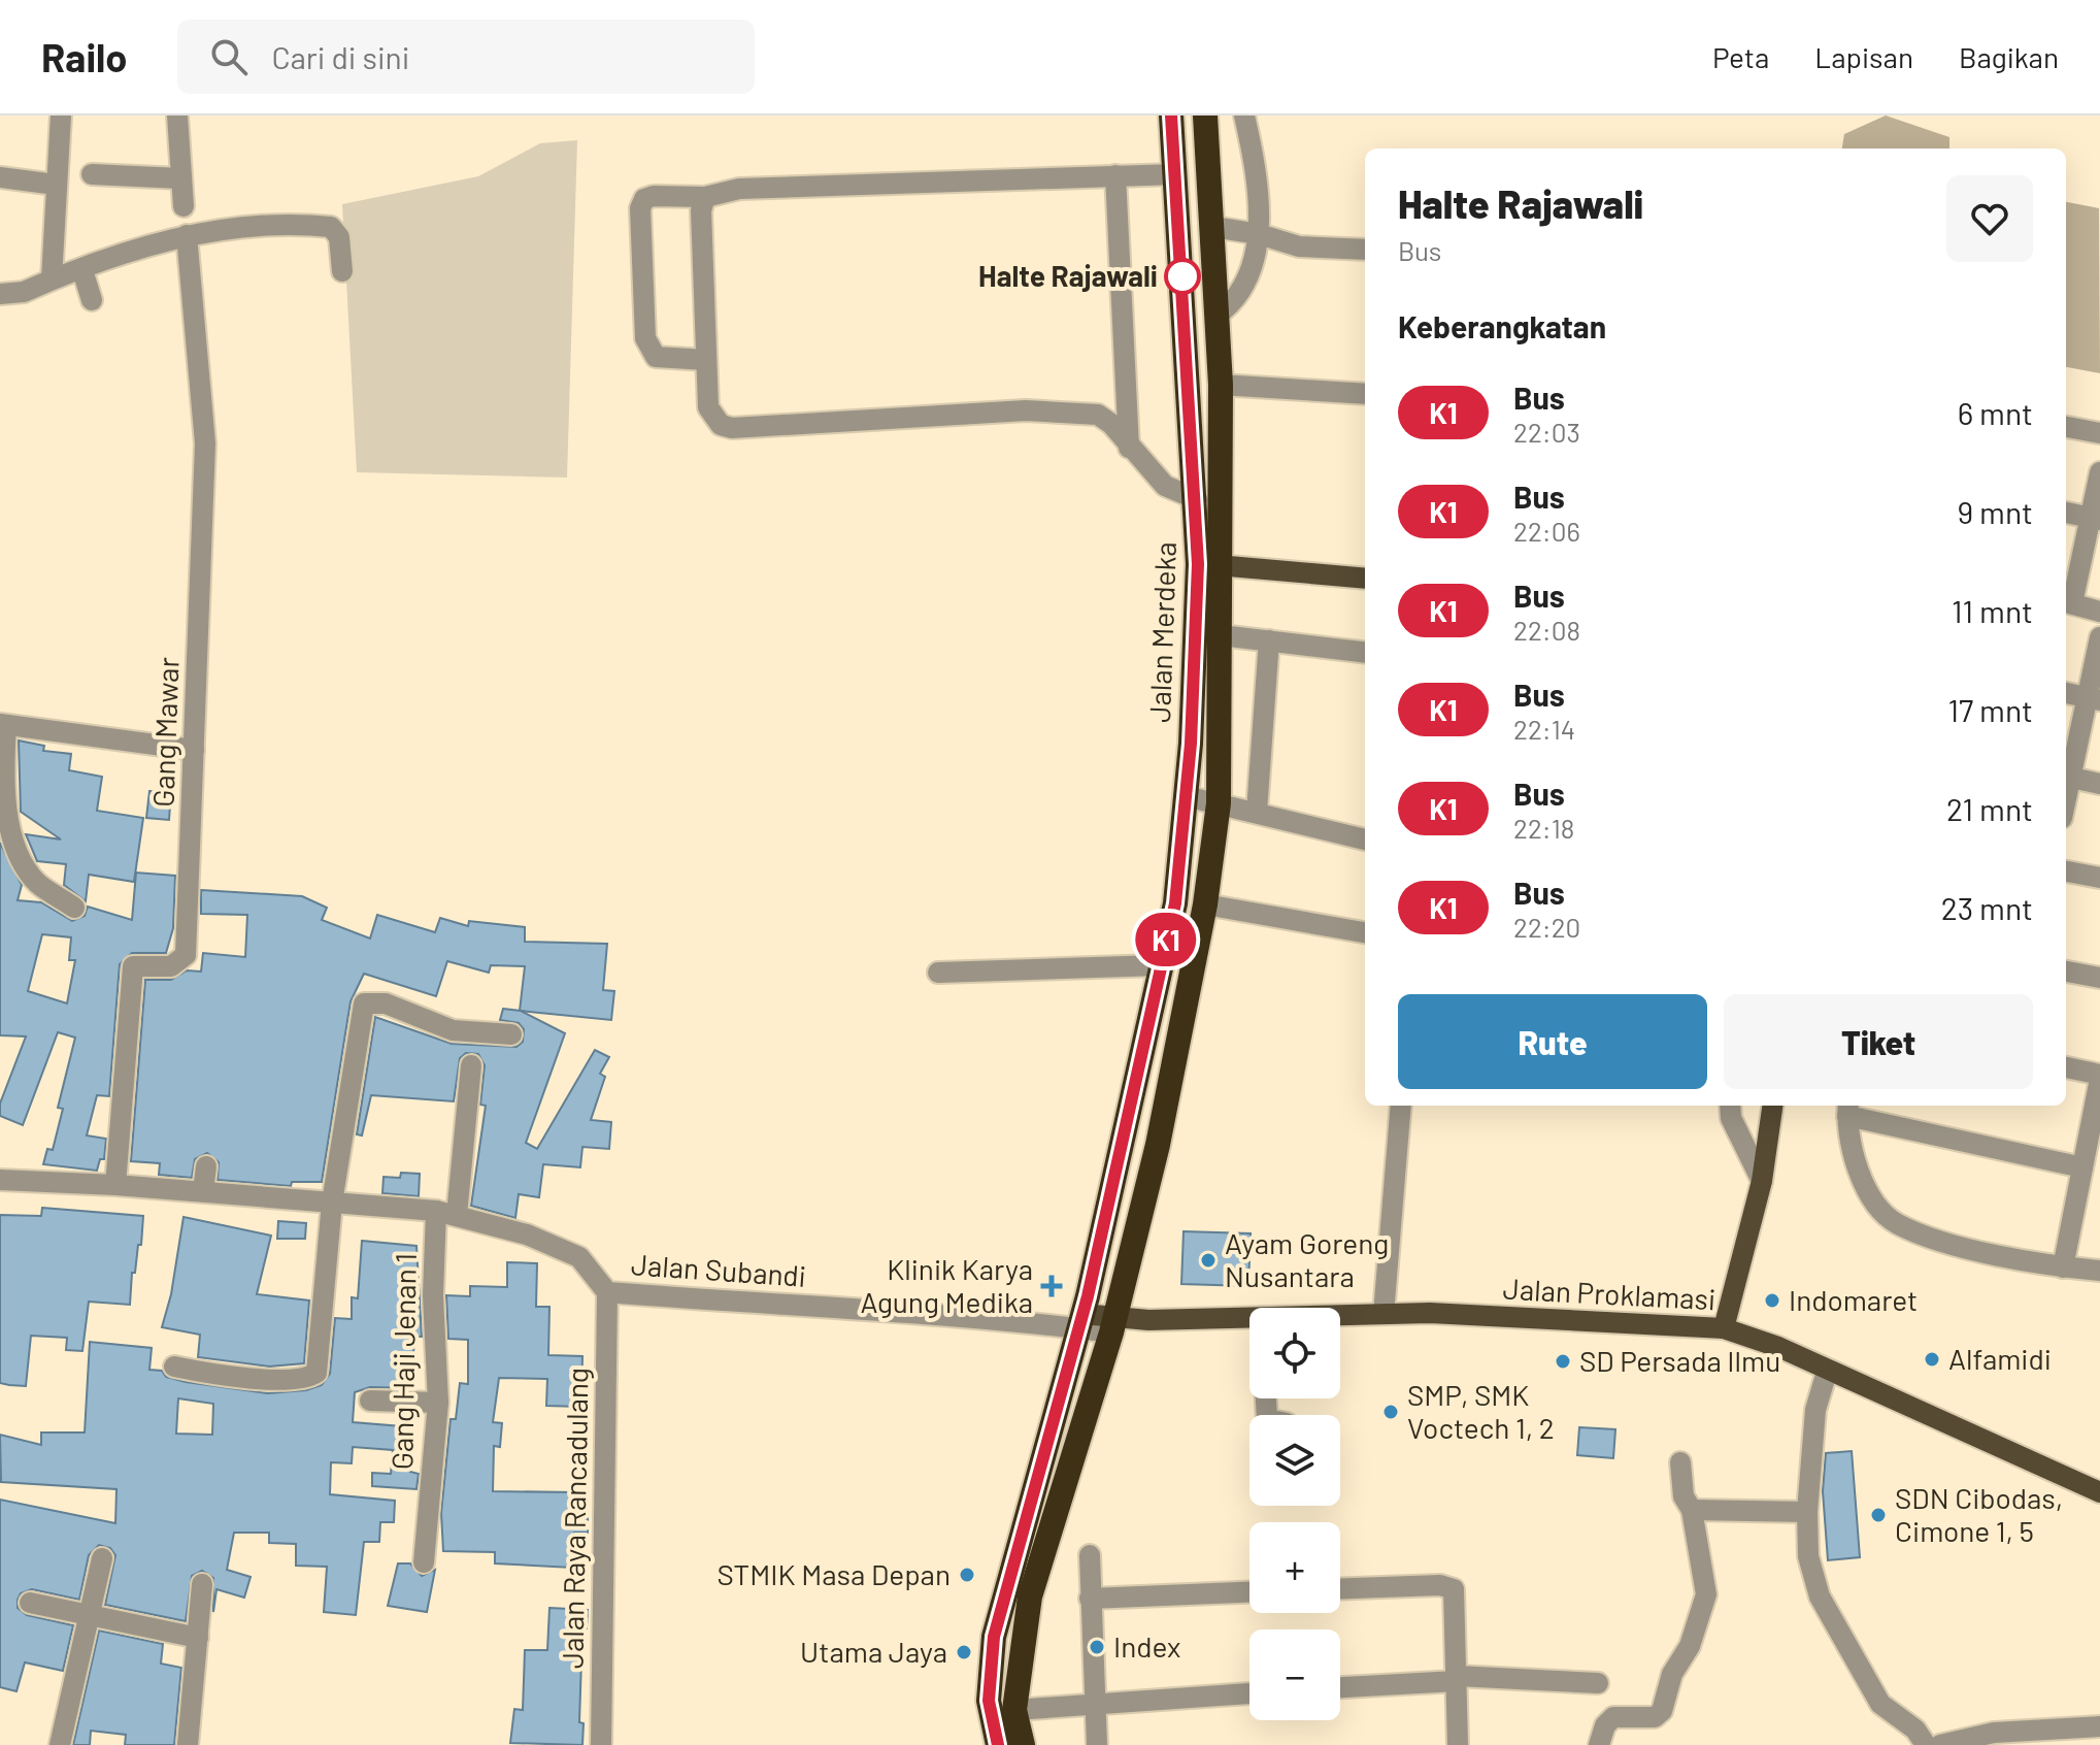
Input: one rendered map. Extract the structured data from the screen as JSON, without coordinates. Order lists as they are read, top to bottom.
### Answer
{
  "streets": {
    "highway": ["Jalan Merdeka"],
    "main road": ["Jalan Proklamasi"],
    "street": [
      "Gang Mawar",
      "Jalan Subandi",
      "Gang Haji Jenan 1",
      "Jalan Raya Rancadulang"
    ]
  },
  "crossings": [
    ["Jalan Merdeka", "Jalan Subandi"],
    ["Gang Mawar", "Jalan Subandi"],
    ["Jalan Subandi", "Jalan Proklamasi"],
    ["Jalan Subandi", "Gang Haji Jenan 1"],
    ["Jalan Subandi", "Jalan Raya Rancadulang"]
  ],
  "places": {
    "other": [
      "Halte Rajawali",
      "Ayam Goreng Nusantara",
      "Indomaret",
      "Alfamidi",
      "SD Persada Ilmu",
      "SMP, SMK Voctech 1, 2",
      "SDN Cibodas, Cimone 1, 5",
      "STMIK Masa Depan",
      "Index",
      "Utama Jaya"
    ],
    "health": ["Klinik Karya Agung Medika"]
  },
  "lines": ["bus line K1"],
  "page": {
    "header": "Railo",
    "search": "Cari di sini",
    "nav": ["Peta", "Lapisan", "Bagikan"],
    "on_map": "K1",
    "heading": [
      ["Halte Rajawali", "Bus"],
      "Keberangkatan"
    ],
    "list": [
      {
        "mark": "K1",
        "name": "Bus",
        "note": "22:03",
        "value": "6 mnt"
      },
      {
        "mark": "K1",
        "name": "Bus",
        "note": "22:06",
        "value": "9 mnt"
      },
      {
        "mark": "K1",
        "name": "Bus",
        "note": "22:08",
        "value": "11 mnt"
      },
      {
        "mark": "K1",
        "name": "Bus",
        "note": "22:14",
        "value": "17 mnt"
      },
      {
        "mark": "K1",
        "name": "Bus",
        "note": "22:18",
        "value": "21 mnt"
      },
      {
        "mark": "K1",
        "name": "Bus",
        "note": "22:20",
        "value": "23 mnt"
      }
    ],
    "buttons": ["Rute", "Tiket"],
    "map_buttons": ["+", "−"]
  }
}
